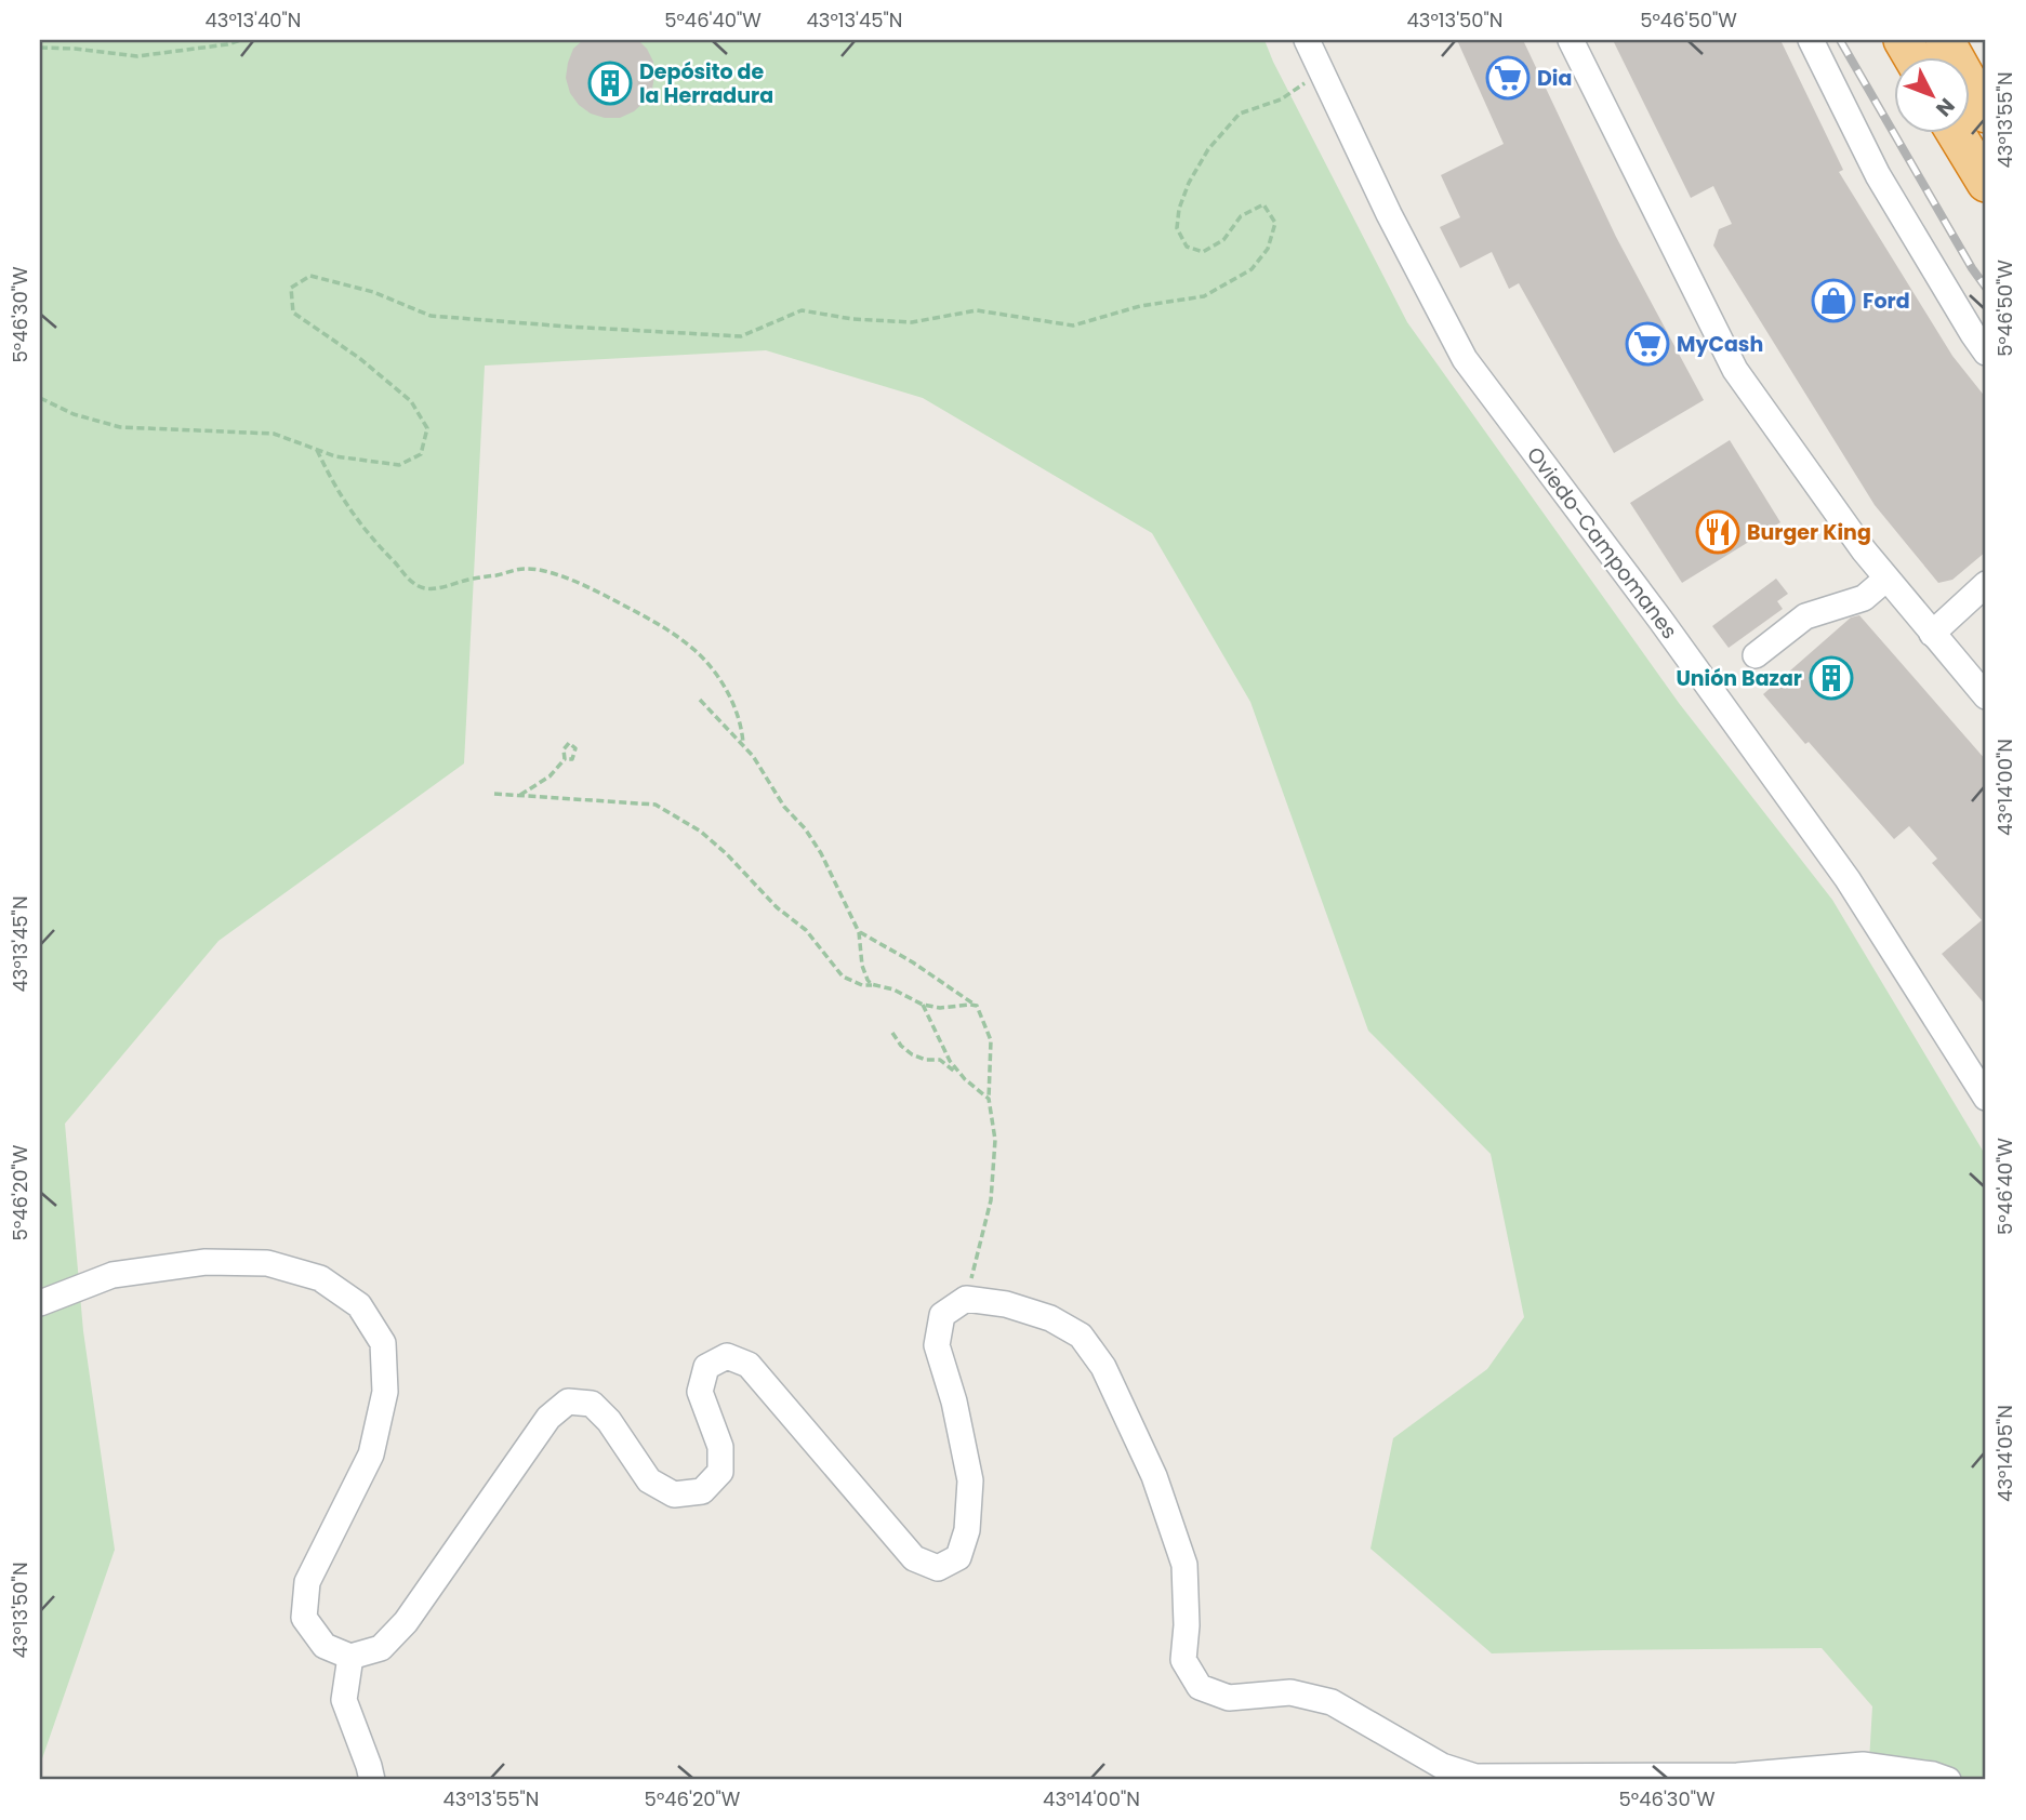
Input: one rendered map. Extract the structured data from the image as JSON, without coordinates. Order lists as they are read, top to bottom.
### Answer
{
  "streets": {
    "street": ["Oviedo-Campomanes"]
  },
  "places": {
    "supermarket": ["Dia", "MyCash"],
    "building": ["Depósito de la Herradura", "Unión Bazar"],
    "shop": ["Ford"],
    "restaurant": ["Burger King"]
  },
  "north": "bottom right",
  "coordinates": [
    "43°13'40\"N",
    "5°46'40\"W",
    "43°13'45\"N",
    "43°13'50\"N",
    "5°46'50\"W",
    "43°13'55\"N",
    "5°46'30\"W",
    "43°14'00\"N",
    "5°46'20\"W",
    "43°14'05\"N"
  ]
}
